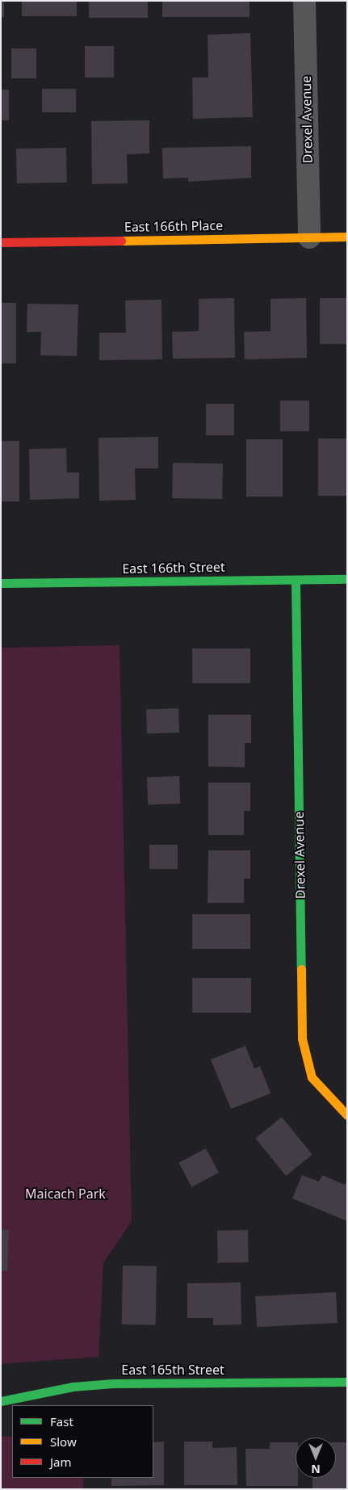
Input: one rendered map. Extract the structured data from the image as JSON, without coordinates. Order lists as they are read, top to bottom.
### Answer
{
  "streets": {
    "street": [
      "Drexel Avenue",
      "East 166th Place",
      "East 166th Street",
      "East 165th Street"
    ]
  },
  "crossings": [
    ["Drexel Avenue", "East 166th Place"],
    ["Drexel Avenue", "East 166th Street"]
  ],
  "parks": ["Maicach Park"],
  "legend": ["Fast", "Slow", "Jam"],
  "north": "bottom"
}
